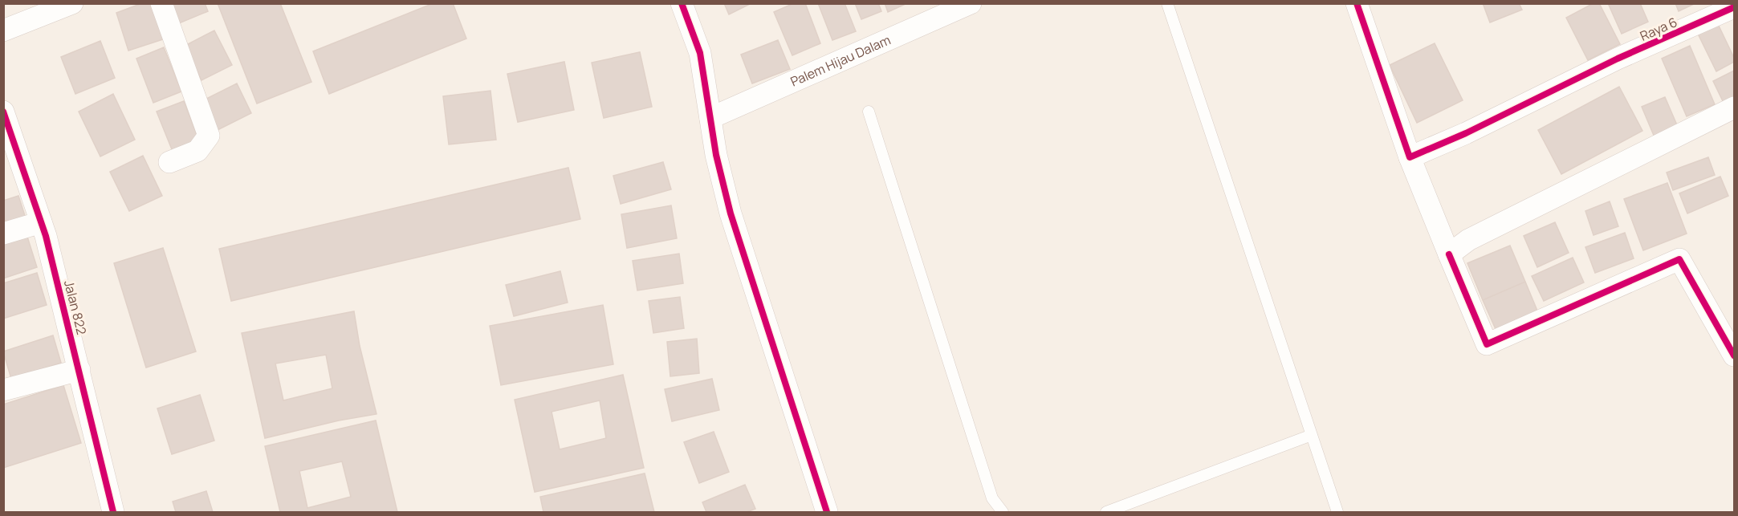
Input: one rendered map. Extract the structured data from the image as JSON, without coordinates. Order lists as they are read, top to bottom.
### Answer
{
  "streets": {
    "street": ["Raya 6", "Palem Hijau Dalam", "Jalan 822"]
  }
}
